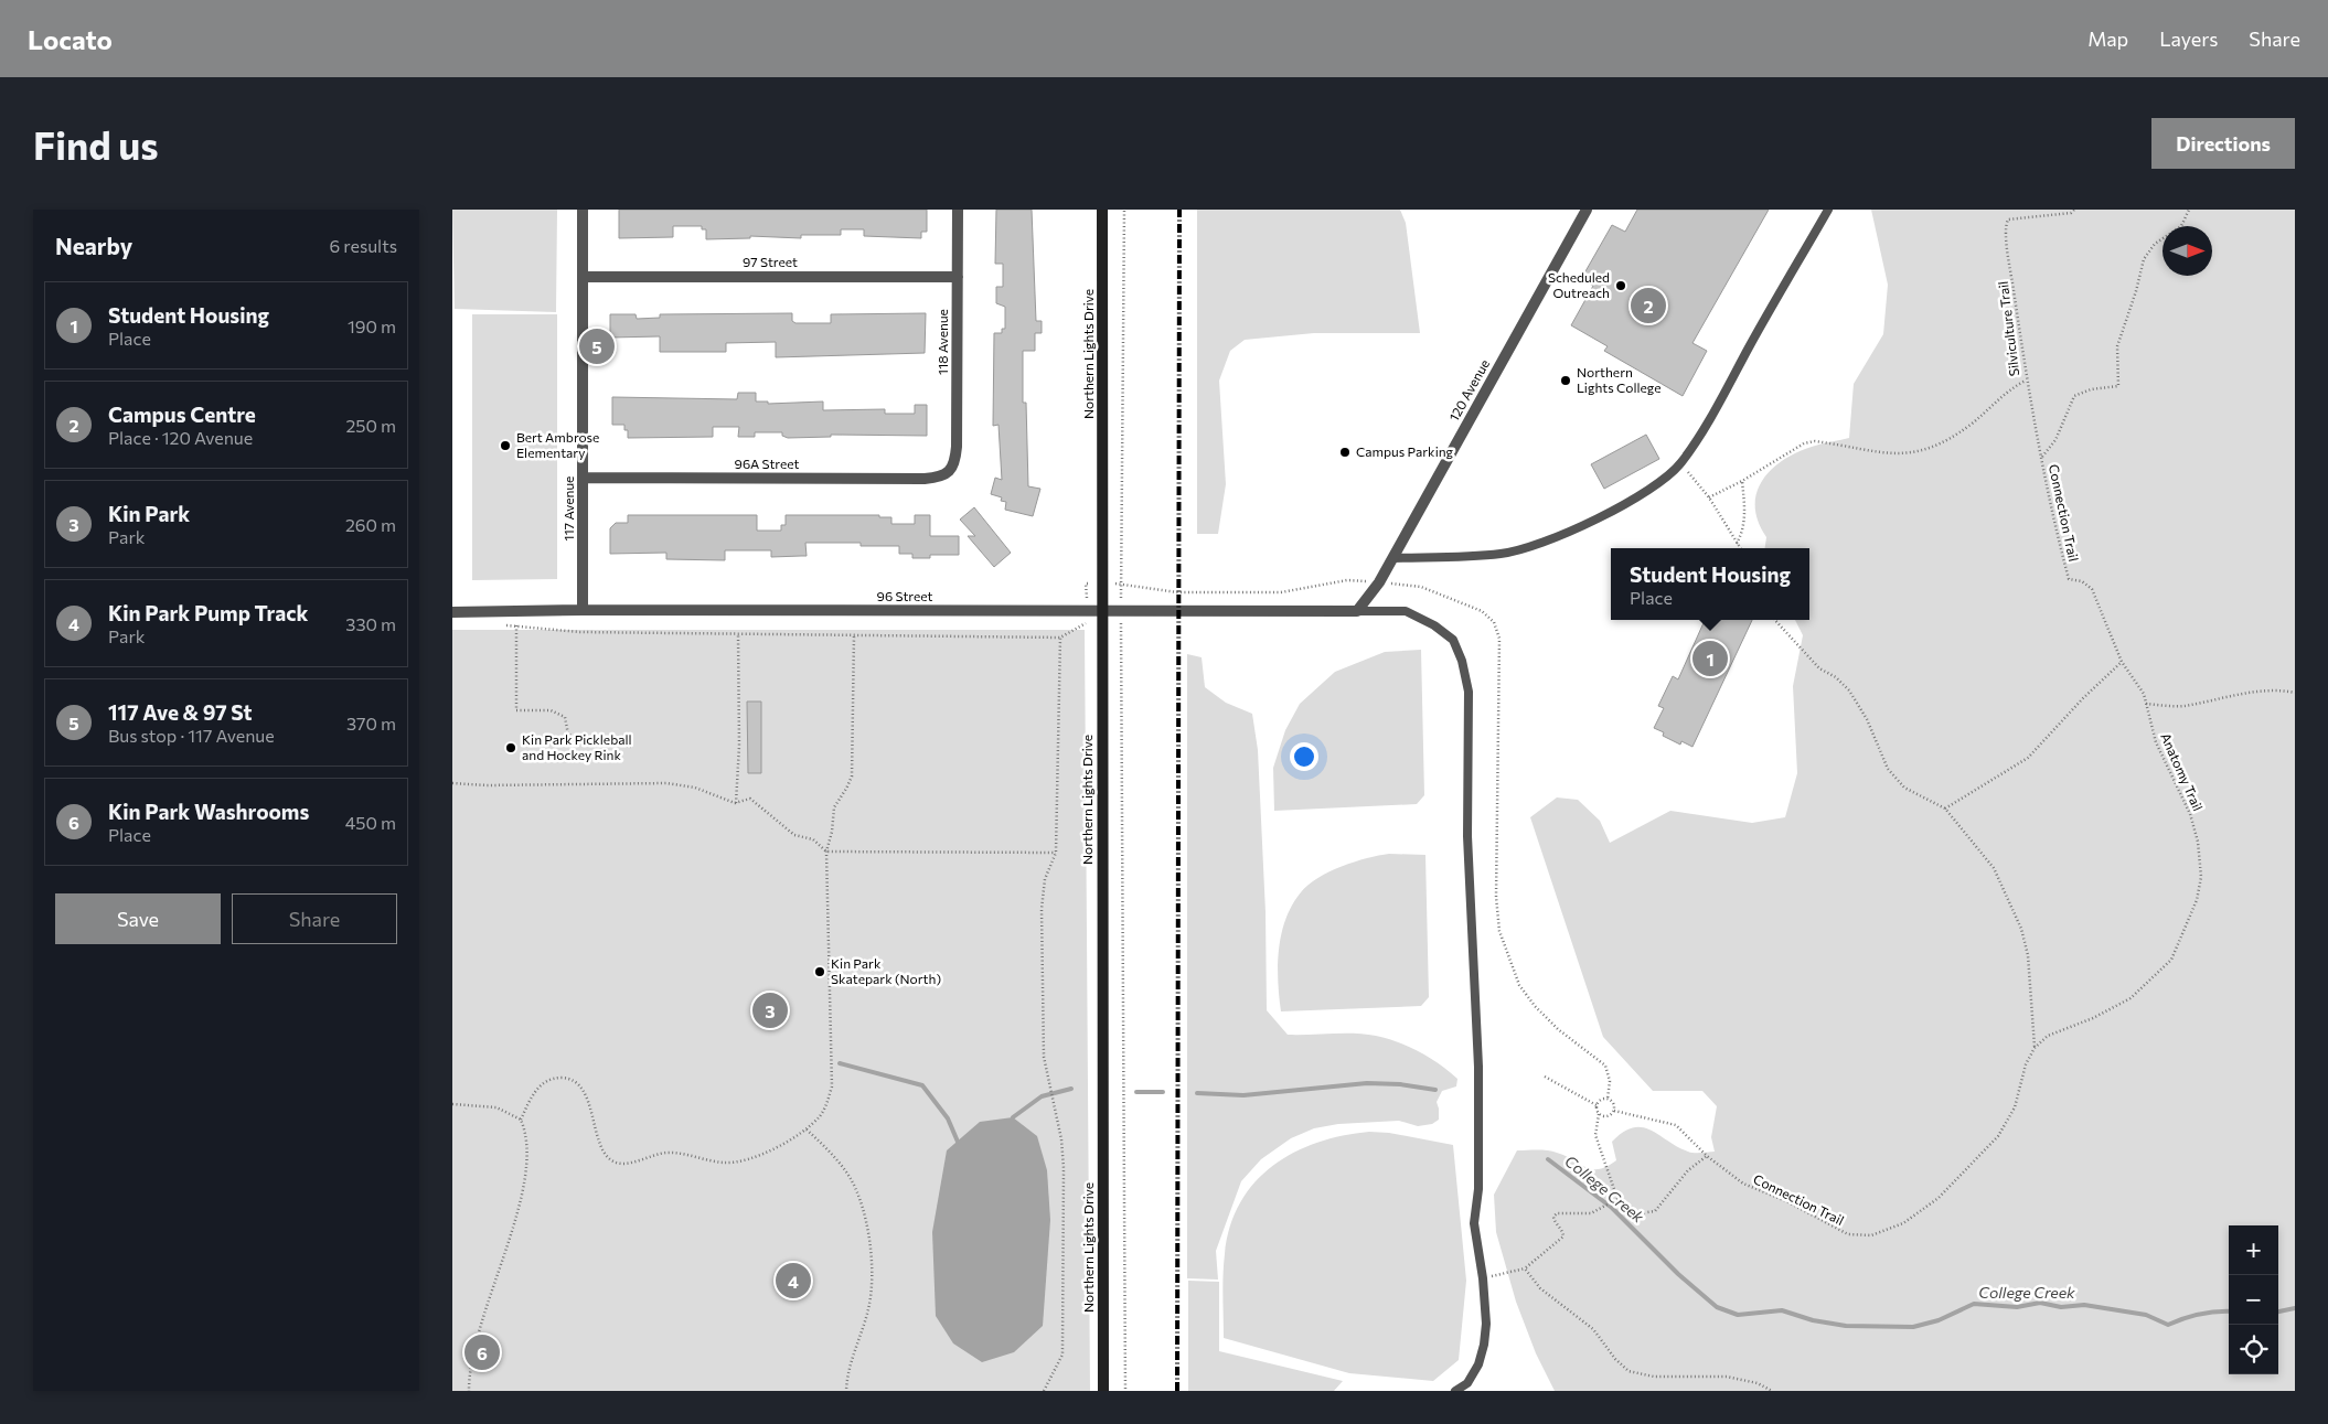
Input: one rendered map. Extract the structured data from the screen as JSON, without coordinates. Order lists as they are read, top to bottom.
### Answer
{
  "streets": {
    "main road": ["Northern Lights Drive"],
    "street": [
      "97 Street",
      "118 Avenue",
      "120 Avenue",
      "96A Street",
      "117 Avenue",
      "96 Street"
    ],
    "path": ["Silviculture Trail", "Connection Trail", "Anatomy Trail"]
  },
  "crossings": [
    ["97 Street", "118 Avenue"],
    ["97 Street", "117 Avenue"],
    ["Silviculture Trail", "Connection Trail"],
    ["118 Avenue", "96A Street"],
    ["Northern Lights Drive", "96 Street"],
    ["120 Avenue", "96 Street"],
    ["96A Street", "117 Avenue"],
    ["117 Avenue", "96 Street"],
    ["Connection Trail", "Anatomy Trail"]
  ],
  "water": ["College Creek"],
  "places": [
    "Scheduled Outreach",
    "Northern Lights College",
    "Bert Ambrose Elementary",
    "Campus Parking",
    "Kin Park Pickleball and Hockey Rink",
    "Kin Park Skatepark (North)"
  ],
  "north": "right",
  "page": {
    "header": "Locato",
    "nav": ["Map", "Layers", "Share"],
    "buttons": [
      "Directions",
      ["Save", "Share"]
    ],
    "title": "Find us",
    "heading": ["Nearby", "6 results"],
    "list": [
      {
        "mark": "1",
        "name": "Student Housing",
        "note": "Place",
        "value": "190 m"
      },
      {
        "mark": "2",
        "name": "Campus Centre",
        "note": "Place · 120 Avenue",
        "value": "250 m"
      },
      {
        "mark": "3",
        "name": "Kin Park",
        "note": "Park",
        "value": "260 m"
      },
      {
        "mark": "4",
        "name": "Kin Park Pump Track",
        "note": "Park",
        "value": "330 m"
      },
      {
        "mark": "5",
        "name": "117 Ave & 97 St",
        "note": "Bus stop · 117 Avenue",
        "value": "370 m"
      },
      {
        "mark": "6",
        "name": "Kin Park Washrooms",
        "note": "Place",
        "value": "450 m"
      }
    ],
    "pins": [
      "2",
      "5",
      "1",
      "3",
      "4",
      "6"
    ],
    "popup": ["Student Housing", "Place"],
    "map_buttons": ["+", "−"]
  }
}
